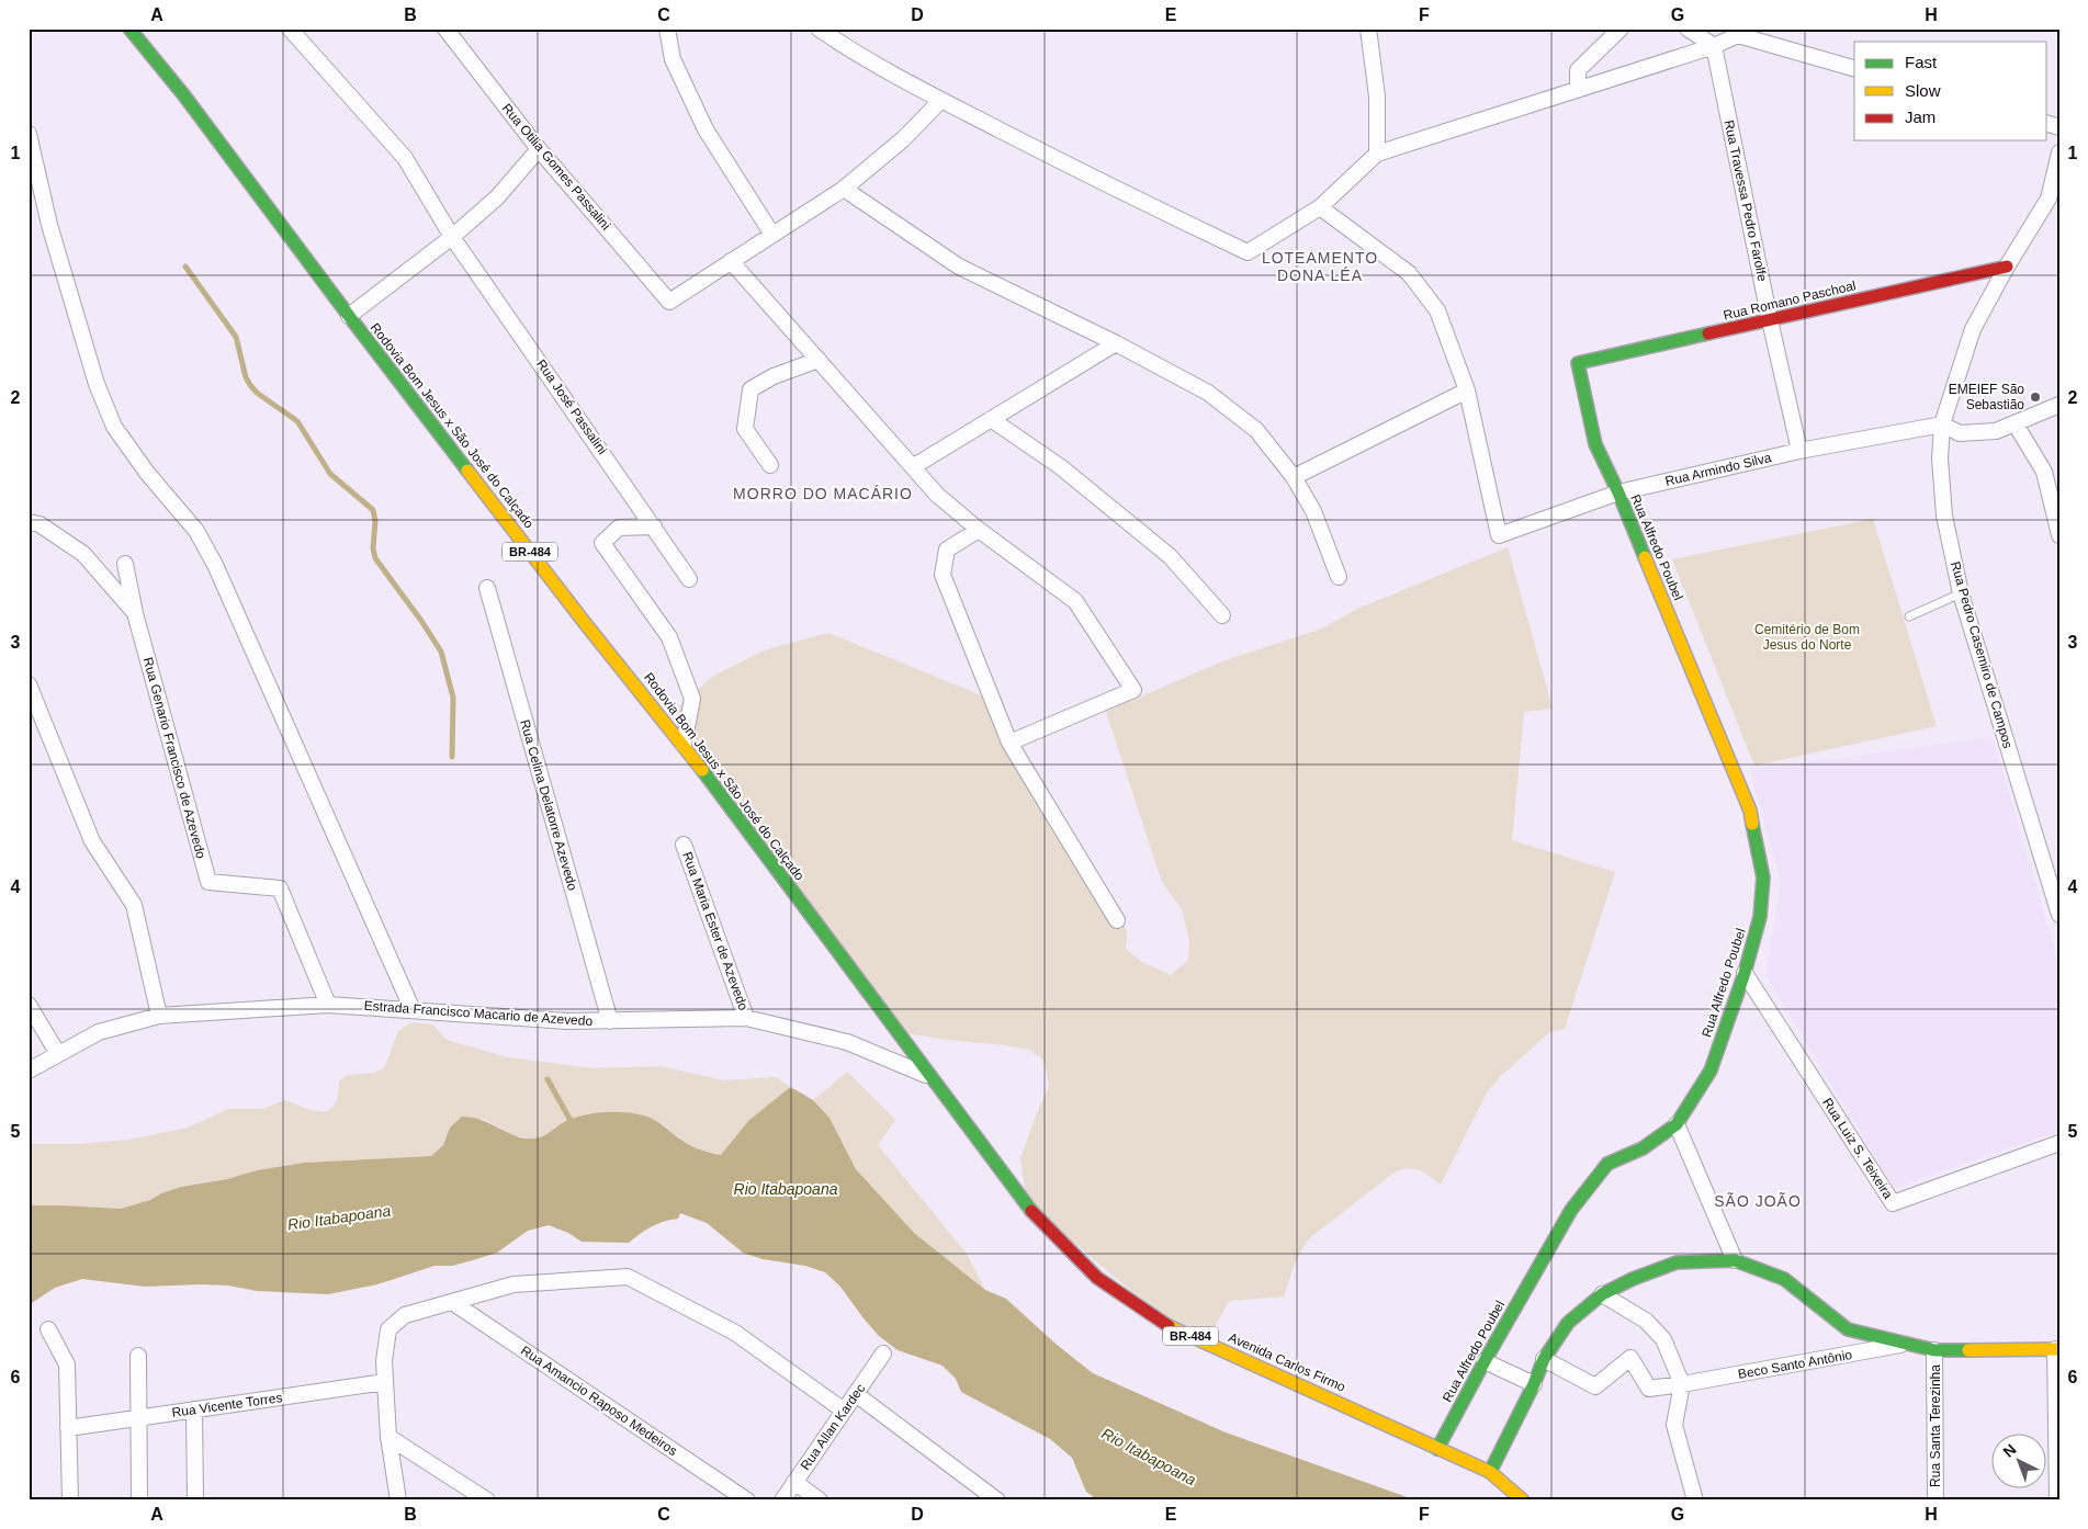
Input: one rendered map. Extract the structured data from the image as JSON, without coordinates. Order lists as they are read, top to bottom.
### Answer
{
  "streets": {
    "street": [
      "Rua Otilia Gomes Passalini",
      "Rua Travessa Pedro Farolfe",
      "Rua Romano Paschoal",
      "Rua José Passalini",
      "Rodovia Bom Jesus x São José do Calçado",
      "Rua Armindo Silva",
      "Rua Alfredo Poubel",
      "BR-484",
      "Rua Pedro Casemiro de Campos",
      "Rua Genario Francisco de Azevedo",
      "Rua Celina Delatorre Azevedo",
      "Rua Maria Ester de Azevedo",
      "Estrada Francisco Macario de Azevedo",
      "Rua Luiz S. Teixeira",
      "Avenida Carlos Firmo",
      "Beco Santo Antônio",
      "Rua Amancio Raposo Medeiros",
      "Rua Vicente Torres",
      "Rua Santa Terezinha",
      "Rua Allan Kardec"
    ]
  },
  "crossings": [
    ["Rua Travessa Pedro Farolfe", "Rua Romano Paschoal"],
    ["Rua Travessa Pedro Farolfe", "Rua Armindo Silva"],
    ["Rua Romano Paschoal", "Rua Alfredo Poubel"],
    ["Rua Romano Paschoal", "Rua Pedro Casemiro de Campos"],
    ["Rodovia Bom Jesus x São José do Calçado", "Estrada Francisco Macario de Azevedo"],
    ["Rodovia Bom Jesus x São José do Calçado", "Avenida Carlos Firmo"],
    ["Rua Armindo Silva", "Rua Alfredo Poubel"],
    ["Rua Armindo Silva", "Rua Pedro Casemiro de Campos"],
    ["Rua Alfredo Poubel", "Rua Luiz S. Teixeira"],
    ["Rua Alfredo Poubel", "Avenida Carlos Firmo"],
    ["Rua Genario Francisco de Azevedo", "Estrada Francisco Macario de Azevedo"],
    ["Rua Celina Delatorre Azevedo", "Estrada Francisco Macario de Azevedo"],
    ["Rua Maria Ester de Azevedo", "Estrada Francisco Macario de Azevedo"],
    ["Estrada Francisco Macario de Azevedo", "Avenida Carlos Firmo"]
  ],
  "districts": ["LOTEAMENTO DONA LÉA", "MORRO DO MACÁRIO", "SÃO JOÃO"],
  "water": ["Rio Itabapoana"],
  "parks": ["Cemitério de Bom Jesus do Norte"],
  "places": ["EMEIEF São Sebastião"],
  "legend": ["Fast", "Slow", "Jam"],
  "north": "top left",
  "grid": {
    "columns": [
      "A",
      "B",
      "C",
      "D",
      "E",
      "F",
      "G",
      "H"
    ],
    "rows": [
      "1",
      "2",
      "3",
      "4",
      "5",
      "6"
    ]
  }
}
